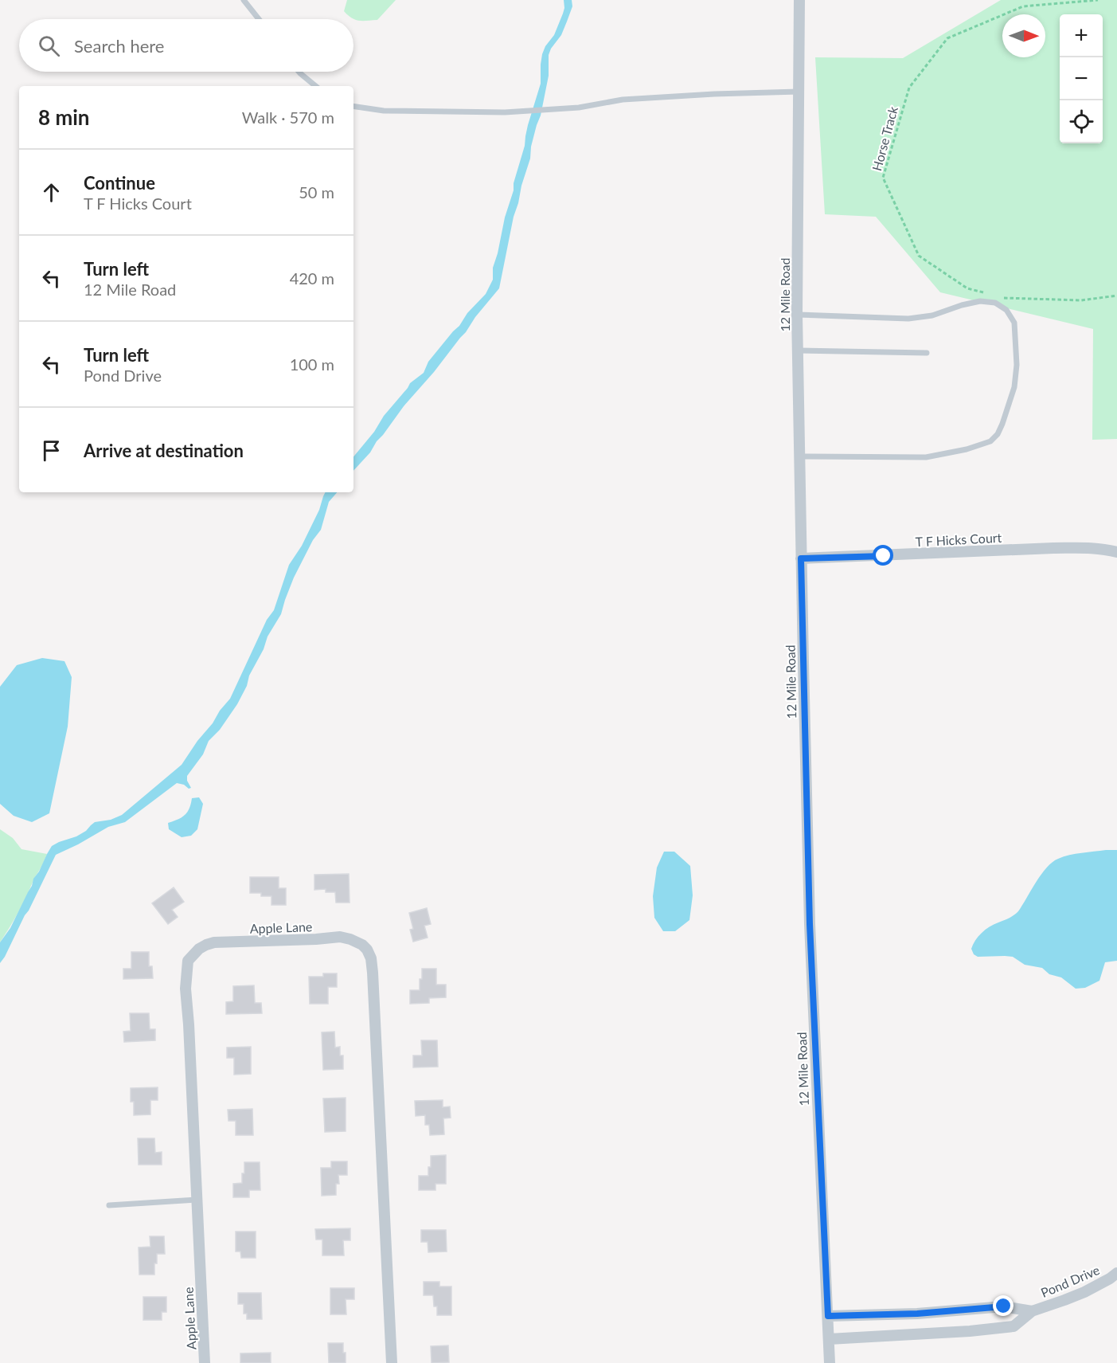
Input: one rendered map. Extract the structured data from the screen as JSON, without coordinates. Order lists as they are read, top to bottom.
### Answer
{
  "streets": {
    "street": [
      "12 Mile Road",
      "T F Hicks Court",
      "Apple Lane",
      "Pond Drive"
    ],
    "path": ["Horse Track"]
  },
  "crossings": [
    ["12 Mile Road", "T F Hicks Court"],
    ["12 Mile Road", "Pond Drive"]
  ],
  "north": "right",
  "page": {
    "map_buttons": ["+", "−"],
    "search": "Search here",
    "heading": ["8 min", "Walk · 570 m"],
    "list": [
      ["Continue", "T F Hicks Court", "50 m"],
      ["Turn left", "12 Mile Road", "420 m"],
      ["Turn left", "Pond Drive", "100 m"],
      "Arrive at destination"
    ]
  }
}
